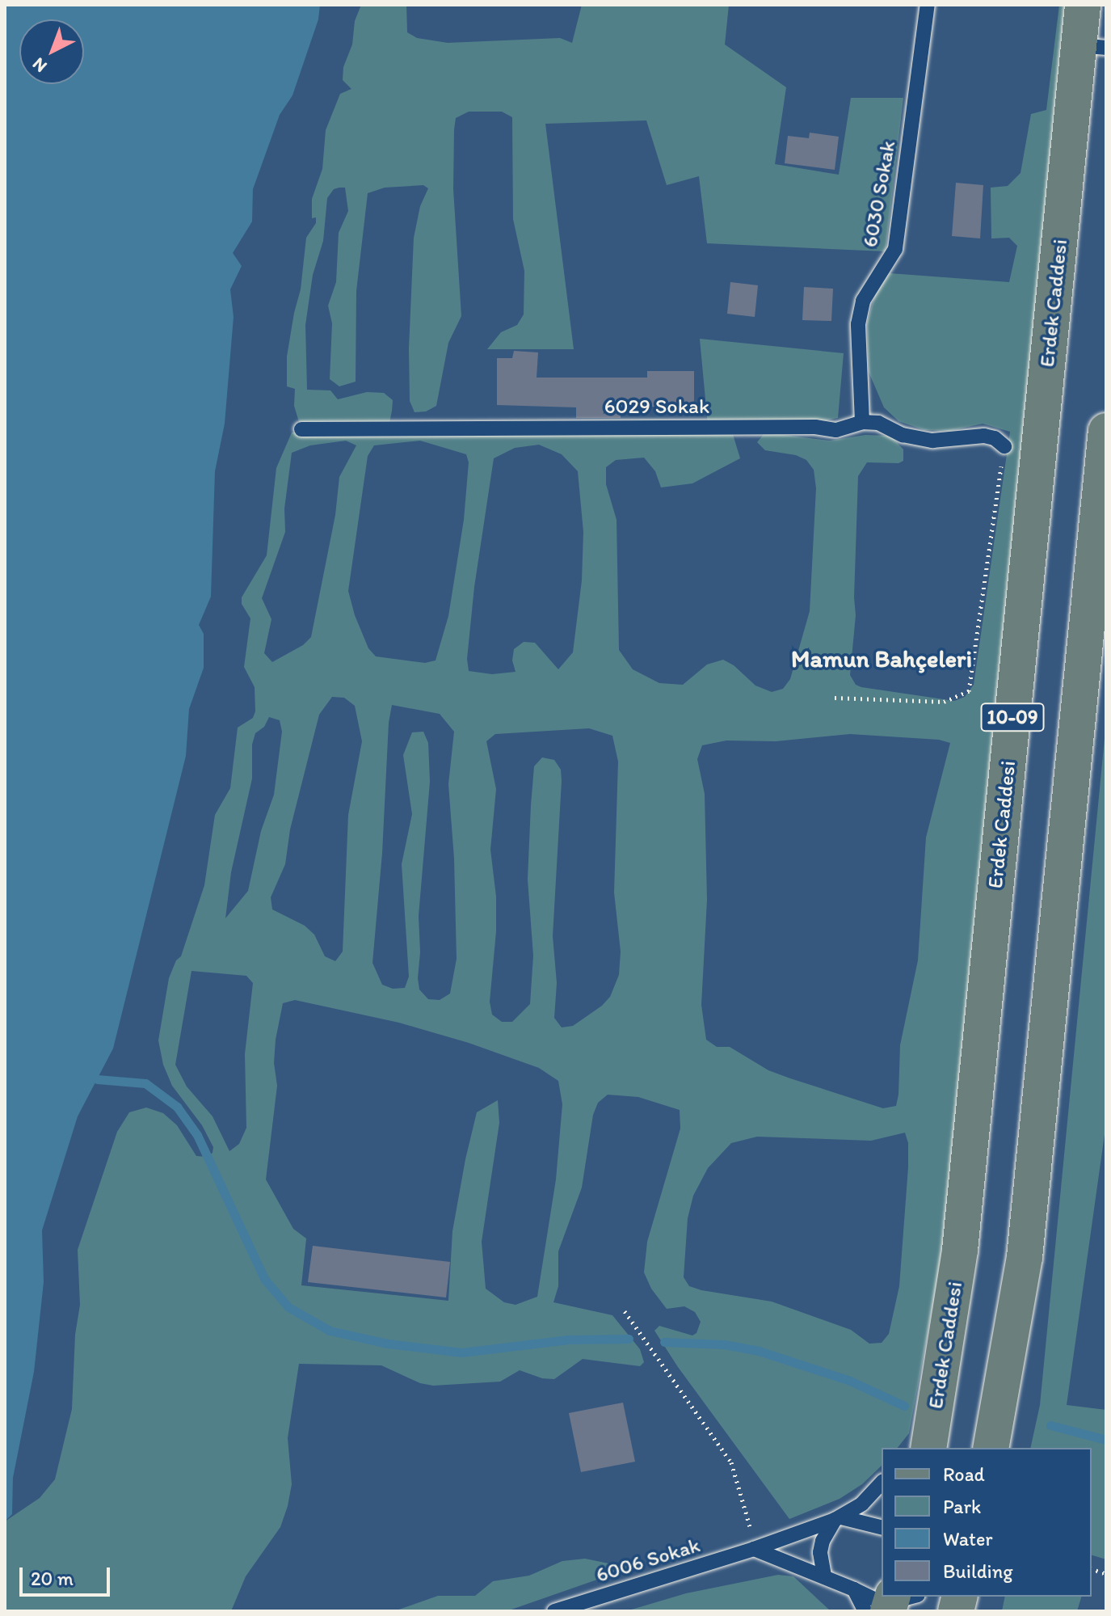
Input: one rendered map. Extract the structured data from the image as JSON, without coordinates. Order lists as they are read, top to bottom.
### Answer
{
  "streets": {
    "main road": ["Erdek Caddesi", "10-09"],
    "lane": ["6030 Sokak", "6029 Sokak", "6006 Sokak"]
  },
  "crossings": [
    ["6030 Sokak", "6029 Sokak"]
  ],
  "districts": ["Mamun Bahçeleri"],
  "legend": [
    "Road",
    "Park",
    "Water",
    "Building"
  ],
  "scale_bar": "20 m",
  "north": "bottom left"
}
